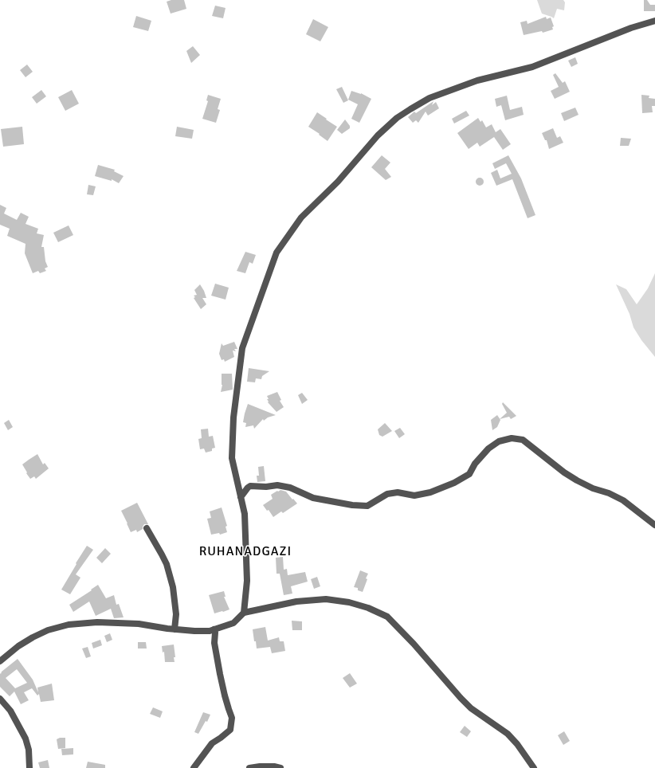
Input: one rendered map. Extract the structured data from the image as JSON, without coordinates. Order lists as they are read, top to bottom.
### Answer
{
  "districts": ["RUHANADGAZI"]
}
